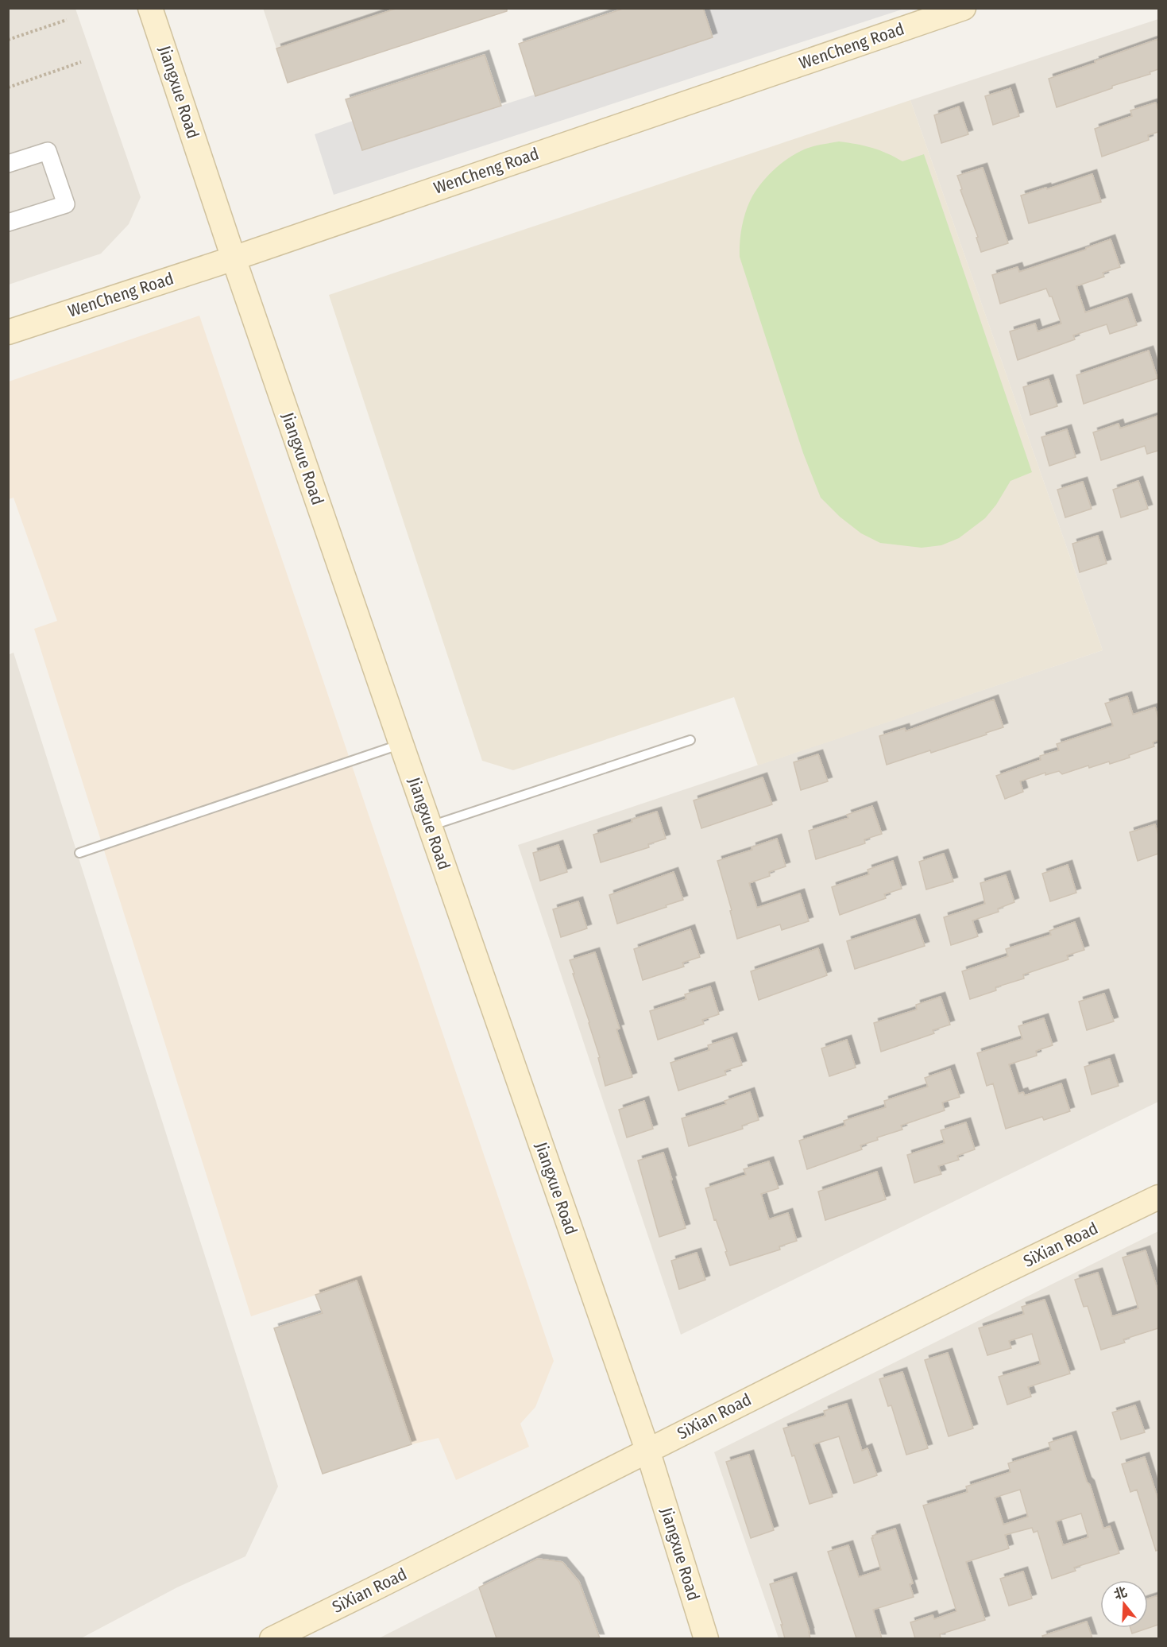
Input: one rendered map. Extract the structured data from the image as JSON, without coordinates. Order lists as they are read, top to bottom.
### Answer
{
  "streets": {
    "main road": ["WenCheng Road", "Jiangxue Road", "SiXian Road"]
  },
  "crossings": [
    ["WenCheng Road", "Jiangxue Road"],
    ["Jiangxue Road", "SiXian Road"]
  ],
  "north": "top"
}
